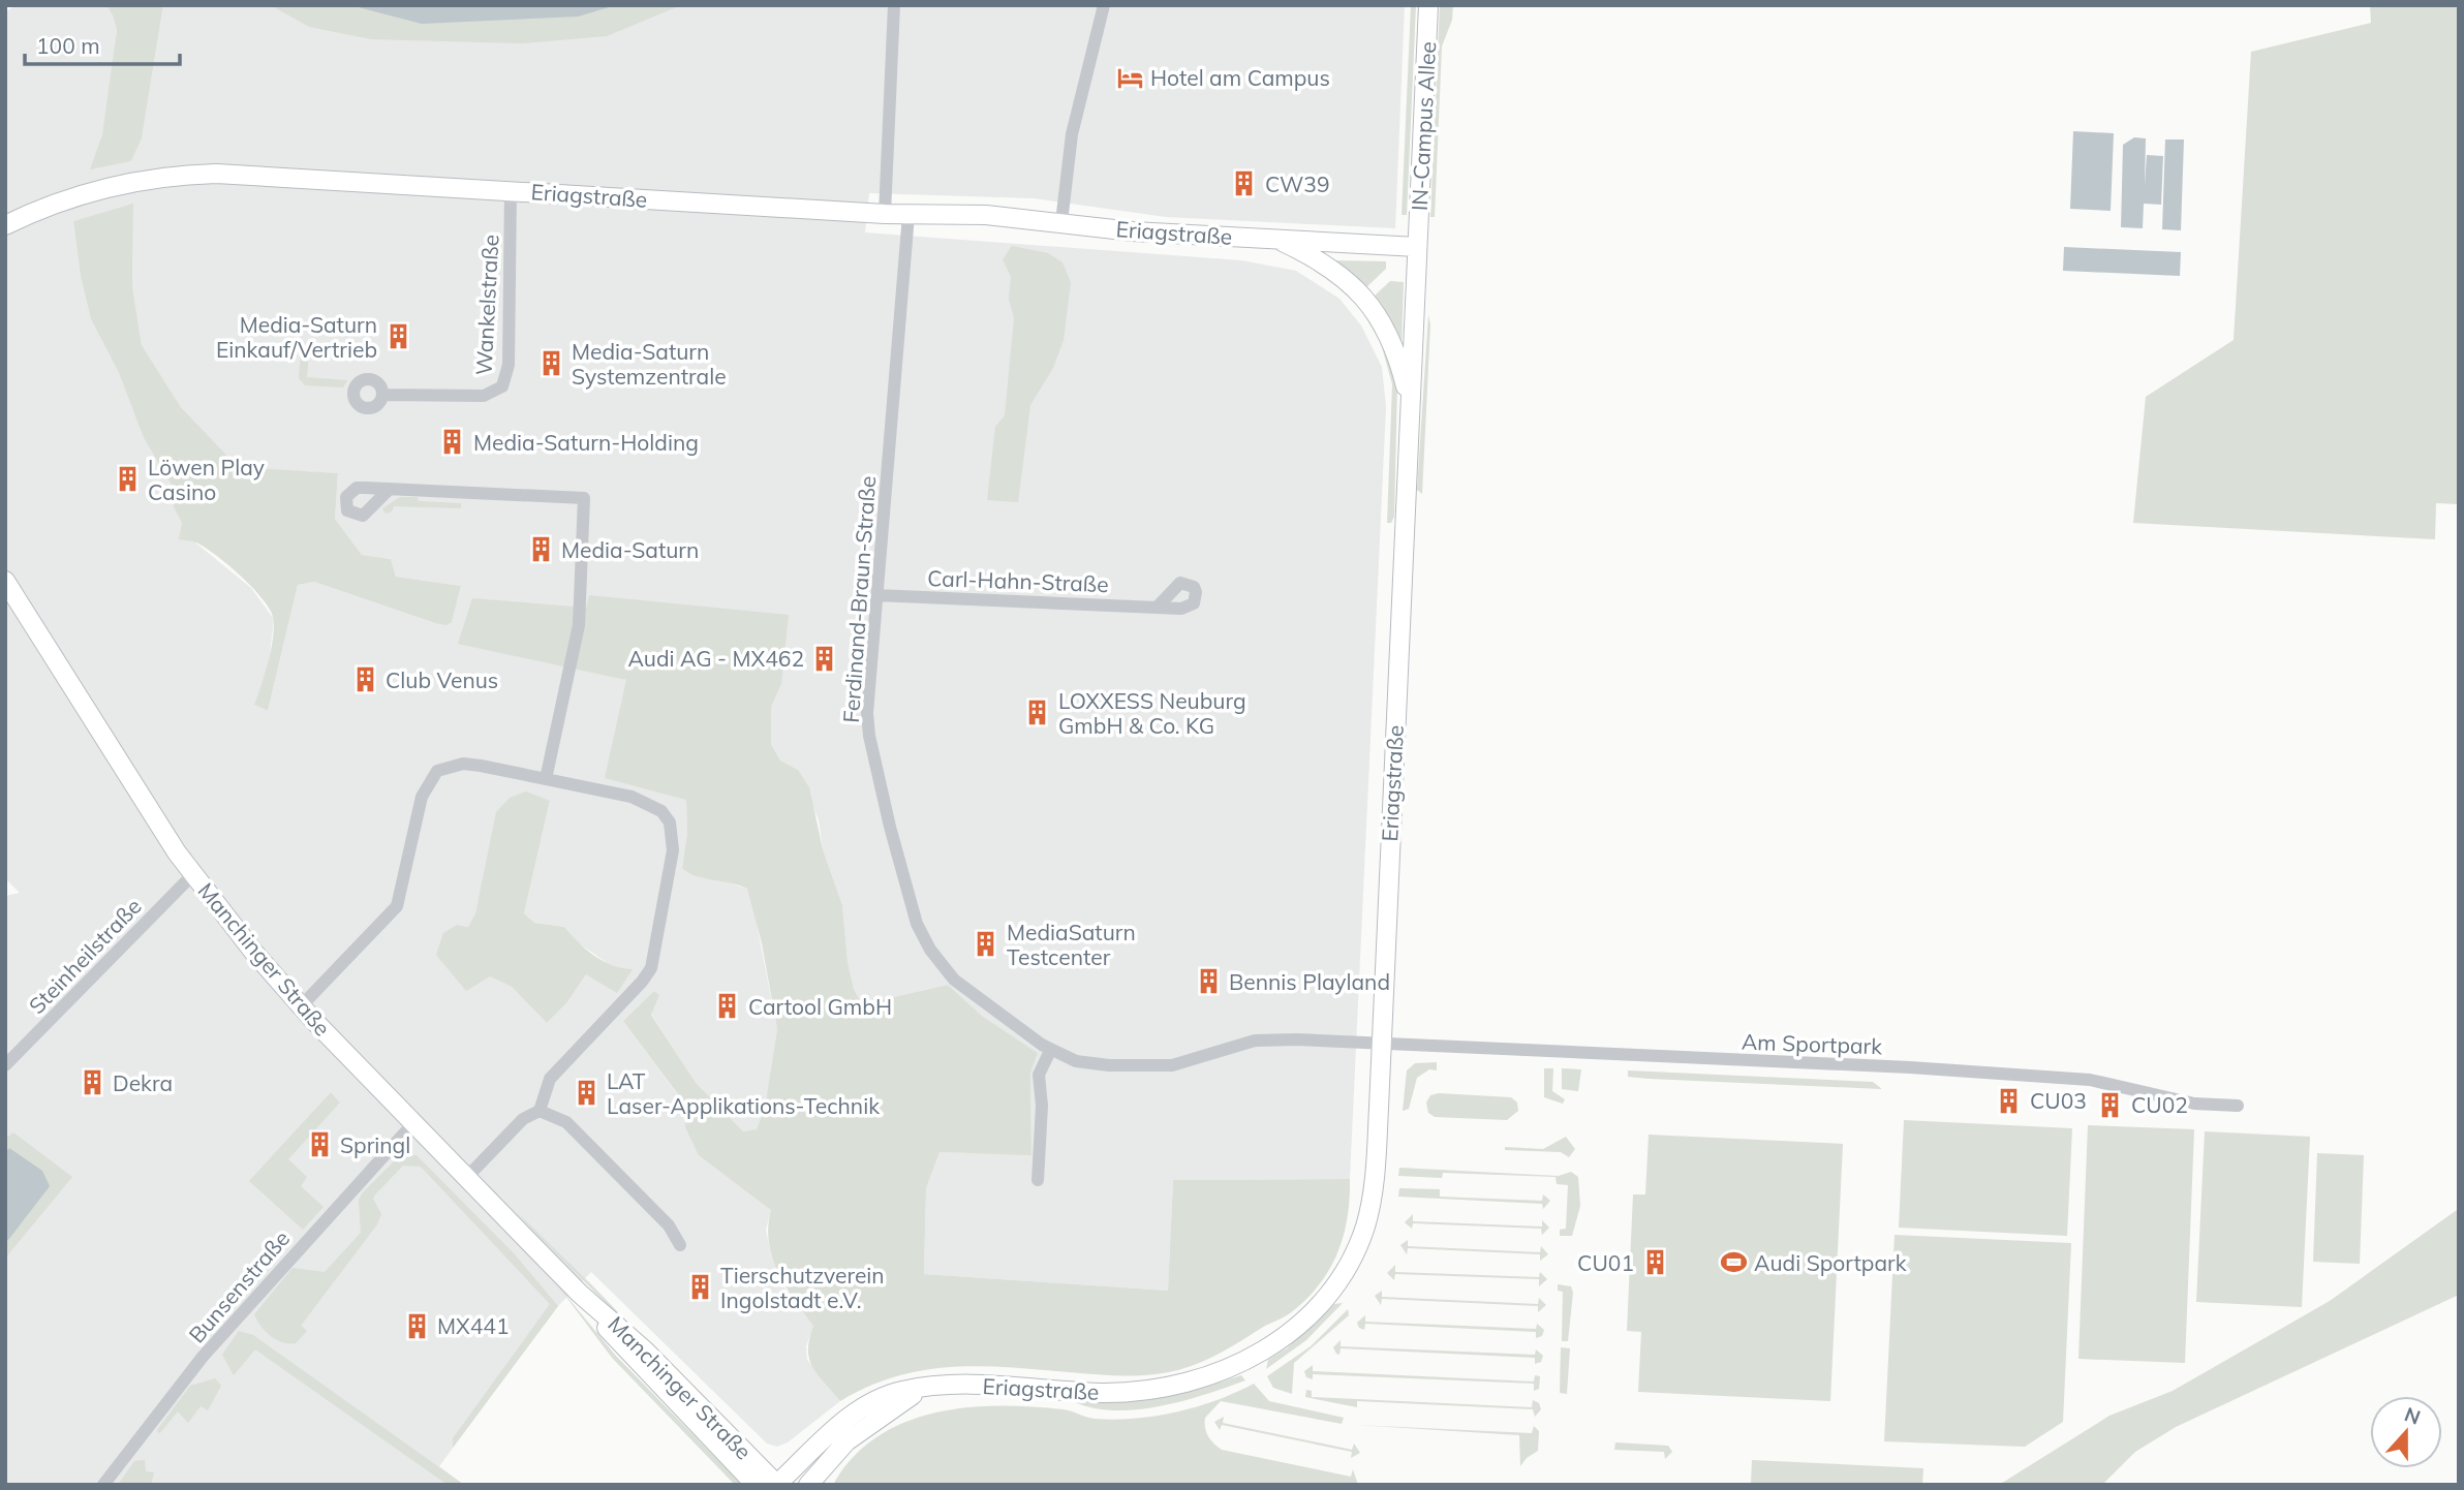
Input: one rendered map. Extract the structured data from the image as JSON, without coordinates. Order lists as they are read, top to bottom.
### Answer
{
  "streets": {
    "street": [
      "IN-Campus Allee",
      "Eriagstraße",
      "Wankelstraße",
      "Carl-Hahn-Straße",
      "Ferdinand-Braun-Straße",
      "Steinheilstraße",
      "Manchinger Straße",
      "Am Sportpark",
      "Bunsenstraße"
    ]
  },
  "crossings": [
    ["IN-Campus Allee", "Eriagstraße"],
    ["Eriagstraße", "Wankelstraße"],
    ["Eriagstraße", "Ferdinand-Braun-Straße"],
    ["Eriagstraße", "Manchinger Straße"],
    ["Eriagstraße", "Am Sportpark"],
    ["Carl-Hahn-Straße", "Ferdinand-Braun-Straße"],
    ["Ferdinand-Braun-Straße", "Am Sportpark"],
    ["Steinheilstraße", "Manchinger Straße"],
    ["Manchinger Straße", "Bunsenstraße"]
  ],
  "places": {
    "hotel": ["Hotel am Campus"],
    "building": [
      "CW39",
      "Media-Saturn Einkauf/Vertrieb",
      "Media-Saturn Systemzentrale",
      "Media-Saturn-Holding",
      "Löwen Play Casino",
      "Media-Saturn",
      "Audi AG - MX462",
      "Club Venus",
      "LOXXESS Neuburg GmbH & Co. KG",
      "MediaSaturn Testcenter",
      "Bennis Playland",
      "Cartool GmbH",
      "Dekra",
      "LAT Laser-Applikations-Technik",
      "CU03",
      "CU02",
      "Springl",
      "CU01",
      "Tierschutzverein Ingolstadt e.V.",
      "MX441"
    ],
    "sports": ["Audi Sportpark"]
  },
  "scale_bar": "100 m",
  "north": "top"
}
